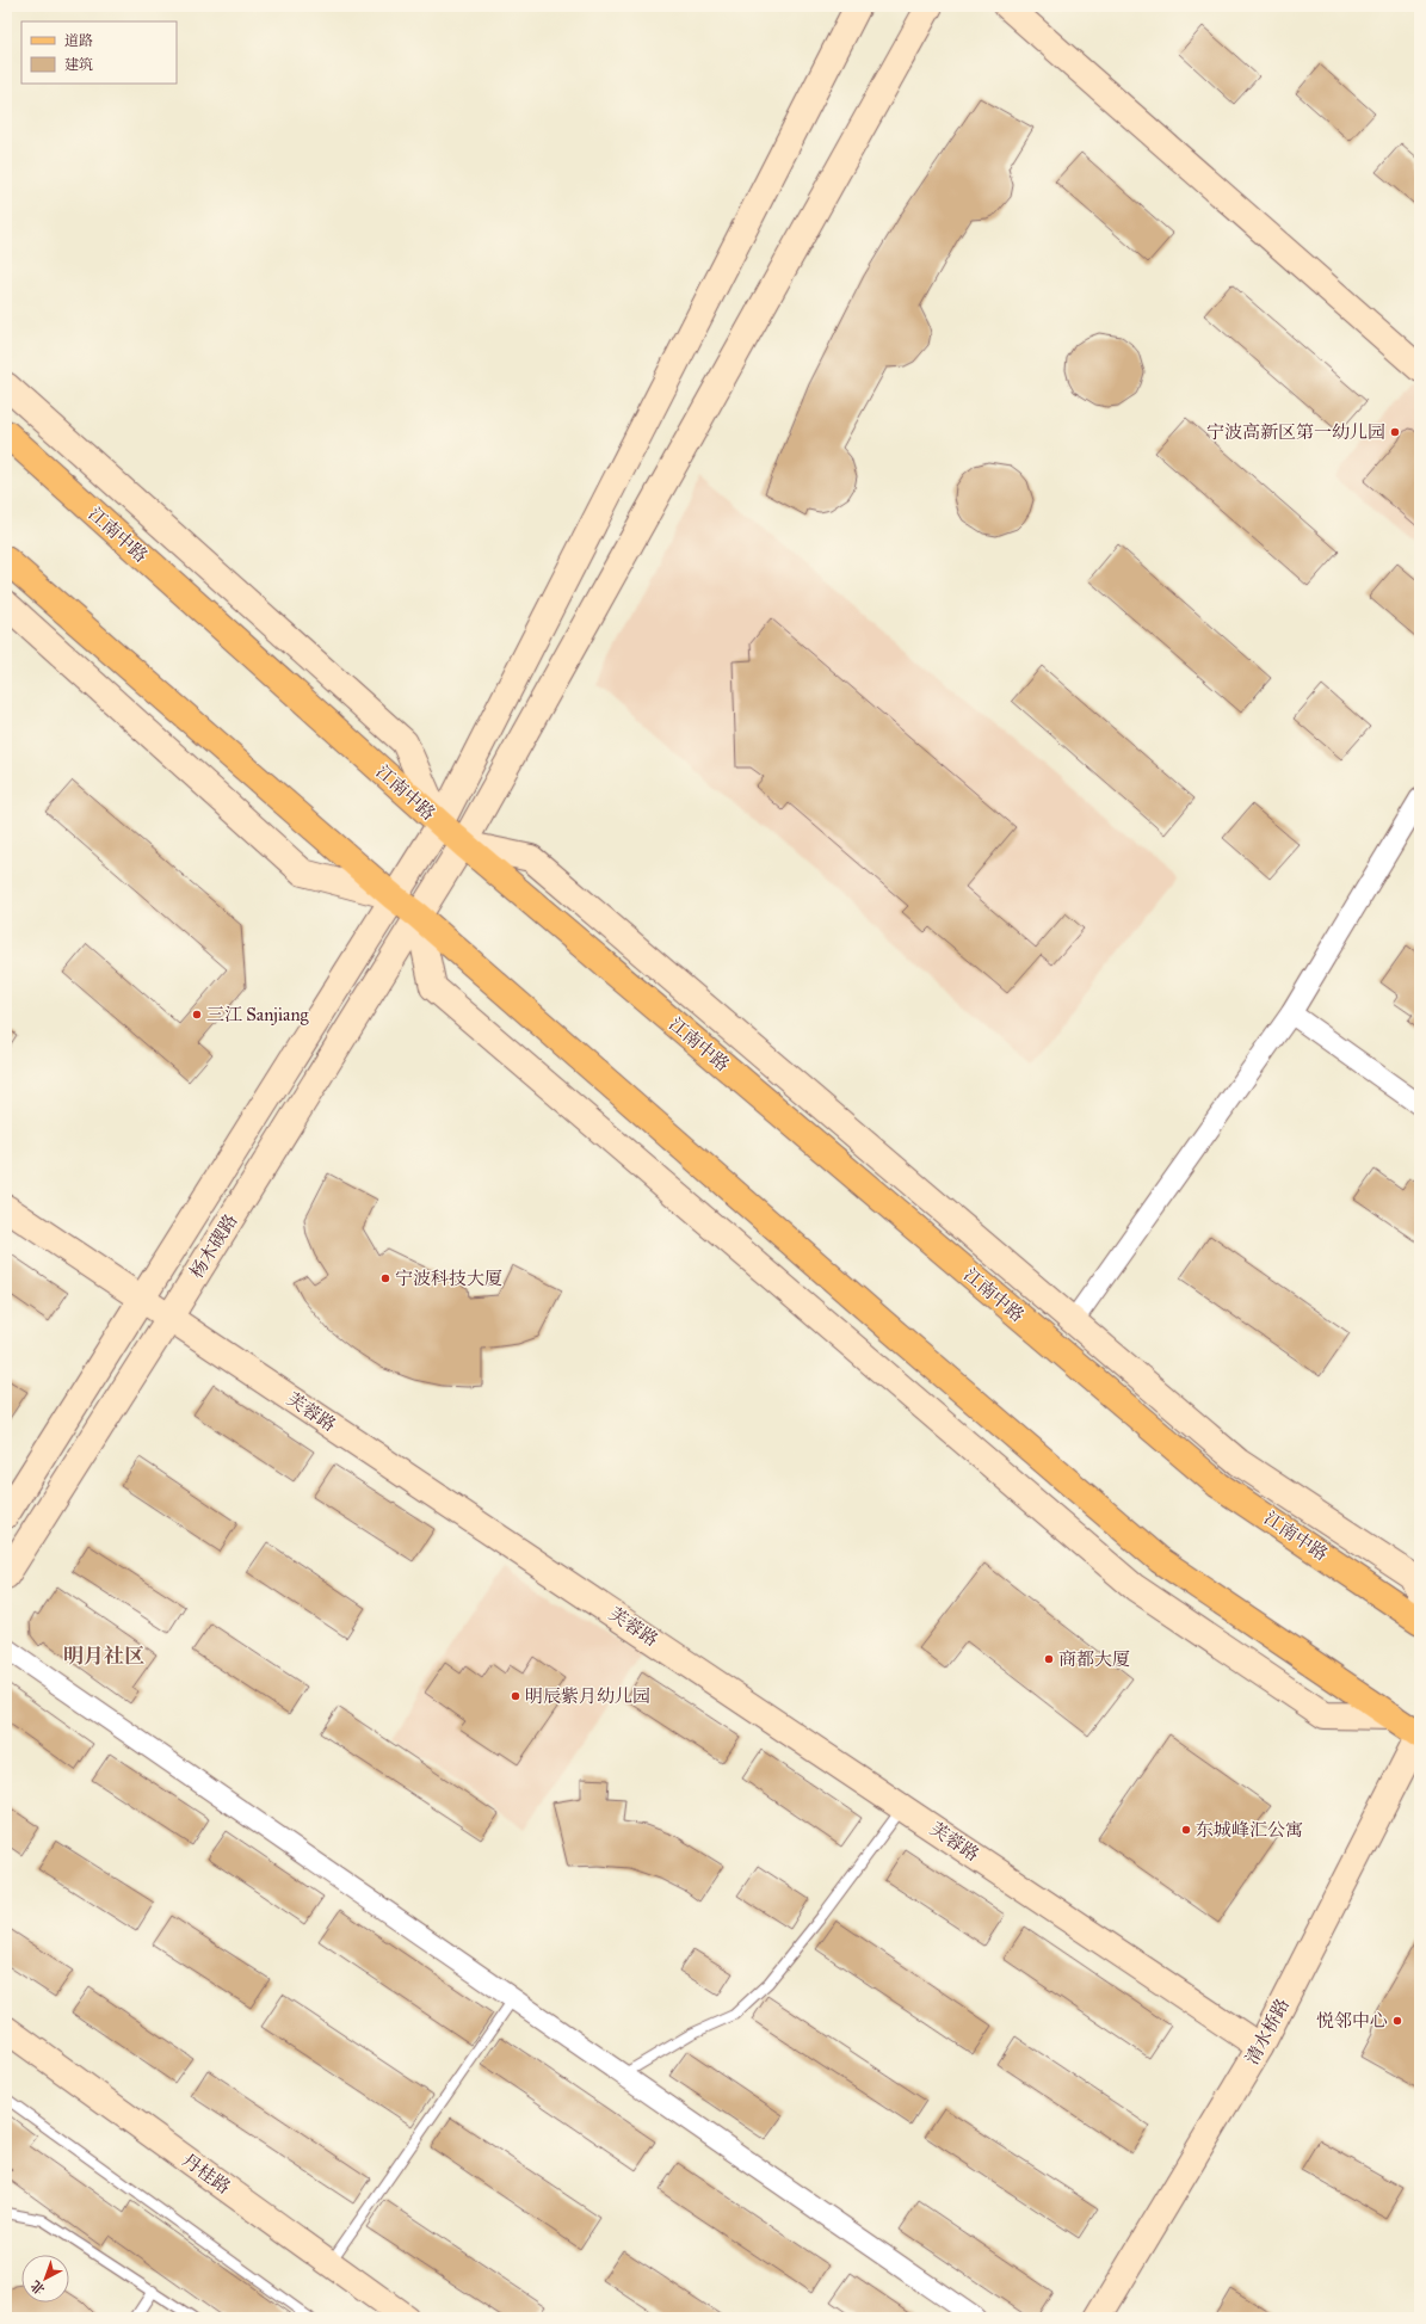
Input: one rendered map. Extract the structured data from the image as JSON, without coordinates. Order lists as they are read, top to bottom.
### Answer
{
  "streets": {
    "main road": [
      "江南中路",
      "杨木碶路",
      "芙蓉路",
      "清水桥路",
      "丹桂路"
    ]
  },
  "crossings": [
    ["江南中路", "杨木碶路"],
    ["杨木碶路", "芙蓉路"],
    ["芙蓉路", "清水桥路"]
  ],
  "districts": ["明月社区"],
  "places": [
    "宁波高新区第一幼儿园",
    "三江 Sanjiang",
    "宁波科技大厦",
    "商都大厦",
    "明辰紫月幼儿园",
    "东城峰汇公寓",
    "悦邻中心"
  ],
  "legend": ["道路", "建筑"],
  "north": "bottom left"
}
